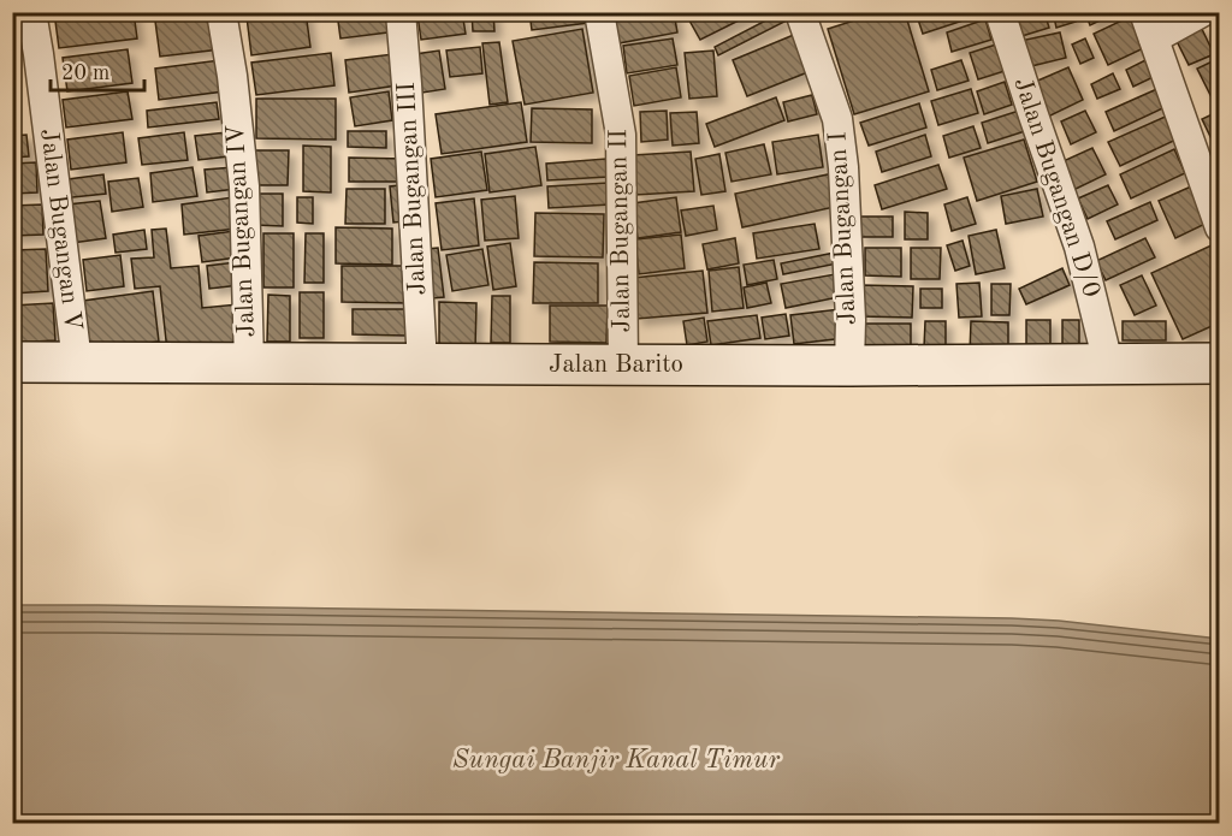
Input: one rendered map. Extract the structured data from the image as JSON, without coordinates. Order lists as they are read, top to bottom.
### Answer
{
  "streets": {
    "street": [
      "Jalan Bugangan D/0",
      "Jalan Bugangan III",
      "Jalan Bugangan I",
      "Jalan Bugangan V",
      "Jalan Bugangan IV",
      "Jalan Bugangan II",
      "Jalan Barito"
    ]
  },
  "crossings": [
    ["Jalan Bugangan D/0", "Jalan Barito"],
    ["Jalan Bugangan III", "Jalan Barito"],
    ["Jalan Bugangan I", "Jalan Barito"],
    ["Jalan Bugangan V", "Jalan Barito"],
    ["Jalan Bugangan IV", "Jalan Barito"],
    ["Jalan Bugangan II", "Jalan Barito"]
  ],
  "water": ["Sungai Banjir Kanal Timur"],
  "scale_bar": "20 m"
}
